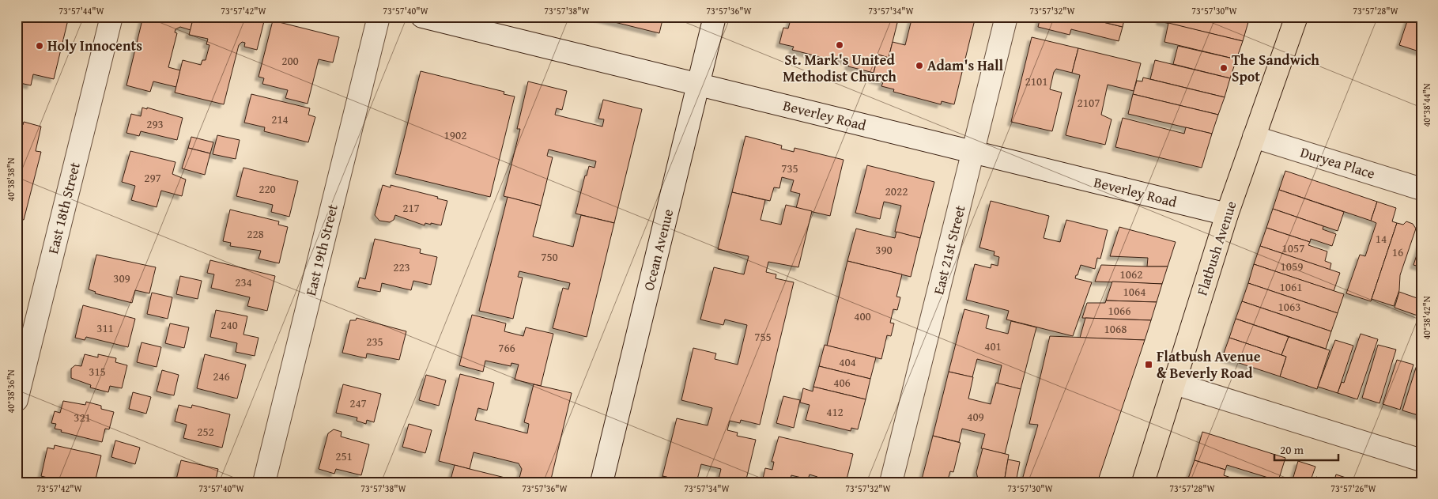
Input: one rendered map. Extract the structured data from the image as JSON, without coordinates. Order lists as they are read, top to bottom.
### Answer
{
  "streets": {
    "main road": ["Flatbush Avenue"],
    "street": [
      "Beverley Road",
      "Duryea Place",
      "East 18th Street",
      "East 19th Street",
      "Ocean Avenue",
      "East 21st Street"
    ]
  },
  "crossings": [
    ["Beverley Road", "Flatbush Avenue"],
    ["Beverley Road", "Ocean Avenue"],
    ["Beverley Road", "East 21st Street"],
    ["Duryea Place", "Flatbush Avenue"]
  ],
  "places": {
    "other": [
      "St. Mark's United Methodist Church",
      "Holy Innocents",
      "Adam's Hall",
      "The Sandwich Spot"
    ],
    "transit": ["Flatbush Avenue & Beverly Road"]
  },
  "house_numbers": [
    "200",
    "2101",
    "2107",
    "214",
    "293",
    "1902",
    "735",
    "297",
    "220",
    "2022",
    "217",
    "228",
    "14",
    "1057",
    "390",
    "16",
    "750",
    "1059",
    "223",
    "1062",
    "309",
    "234",
    "1061",
    "1064",
    "1063",
    "1066",
    "400",
    "240",
    "311",
    "1068",
    "755",
    "235",
    "401",
    "766",
    "404",
    "315",
    "246",
    "406",
    "247",
    "412",
    "409",
    "321",
    "252",
    "251"
  ],
  "scale_bar": "20 m",
  "coordinates": [
    "73°57'44\"W",
    "73°57'42\"W",
    "73°57'40\"W",
    "73°57'38\"W",
    "73°57'36\"W",
    "73°57'34\"W",
    "73°57'32\"W",
    "73°57'30\"W",
    "73°57'28\"W",
    "40°38'44\"N",
    "40°38'38\"N",
    "40°38'42\"N",
    "40°38'36\"N",
    "73°57'26\"W"
  ]
}
